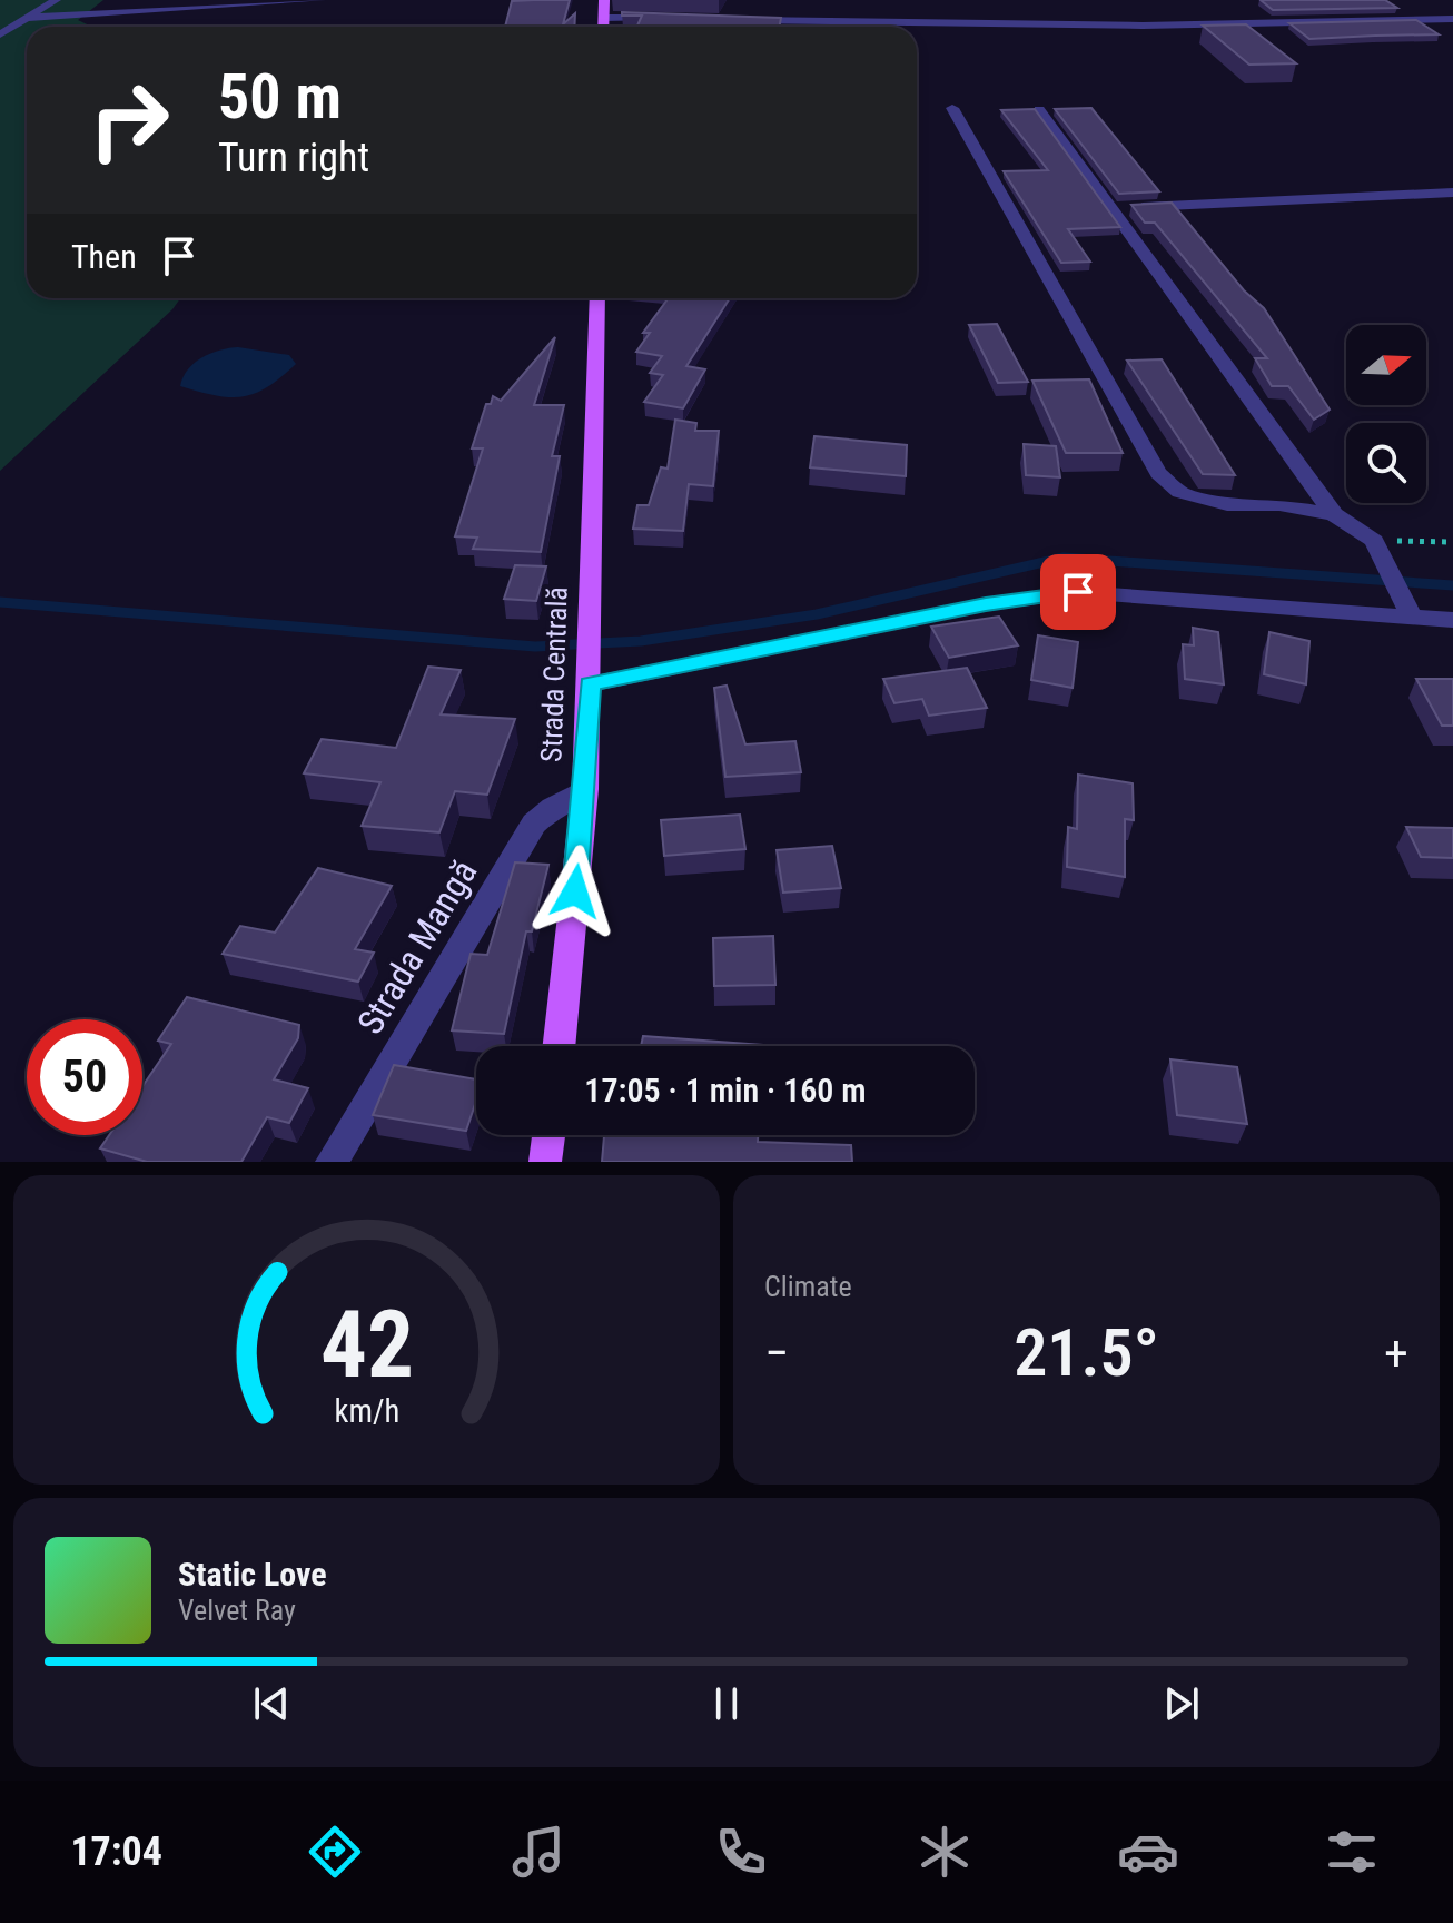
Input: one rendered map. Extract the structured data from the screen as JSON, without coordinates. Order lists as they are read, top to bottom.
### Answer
{
  "streets": {
    "main road": ["Strada Centrală"],
    "street": ["Strada Mangă"]
  },
  "crossings": [
    ["Strada Centrală", "Strada Mangă"]
  ],
  "north": "right",
  "page": {
    "turn": ["50 m", "Turn right"],
    "then": "Then",
    "limit": "50",
    "trip": "17:05 · 1 min · 160 m",
    "tile": "Climate",
    "heat": ["−", "21.5°", "+"],
    "song": ["Static Love", "Velvet Ray"],
    "tabs": "17:04",
    "gauge": ["42", "km/h"]
  }
}
